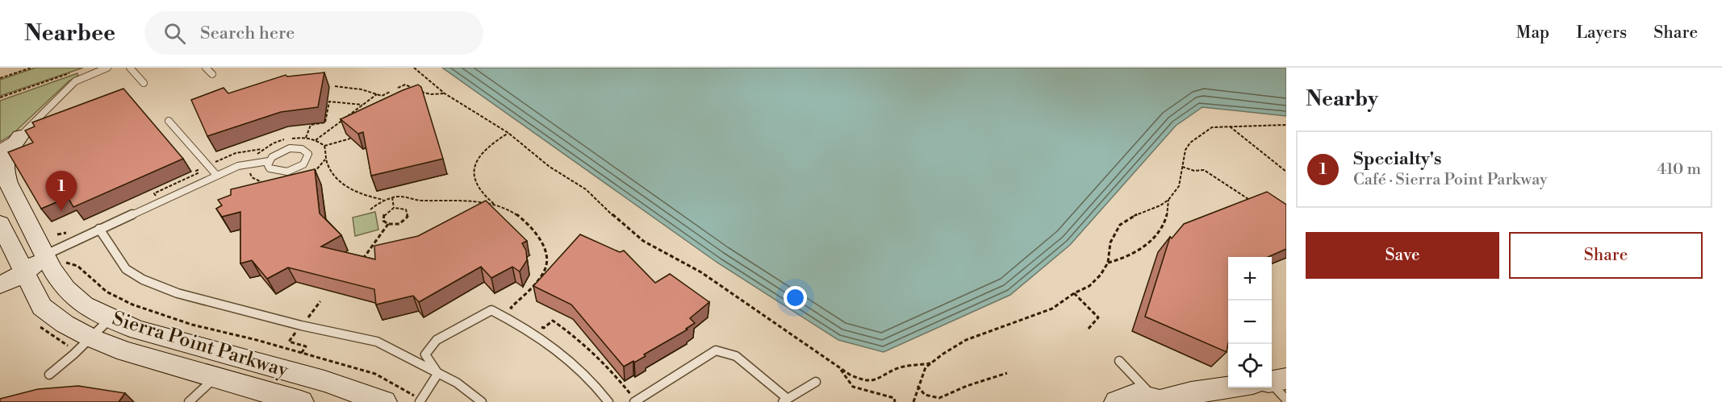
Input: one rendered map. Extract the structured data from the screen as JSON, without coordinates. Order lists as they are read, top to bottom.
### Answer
{
  "streets": {
    "street": ["Sierra Point Parkway"]
  },
  "page": {
    "header": "Nearbee",
    "search": "Search here",
    "nav": ["Map", "Layers", "Share"],
    "heading": "Nearby",
    "list": [
      {
        "mark": "1",
        "name": "Specialty's",
        "note": "Café · Sierra Point Parkway",
        "value": "410 m"
      }
    ],
    "pins": "1",
    "buttons": ["Save", "Share"],
    "map_buttons": ["+", "−"]
  }
}
